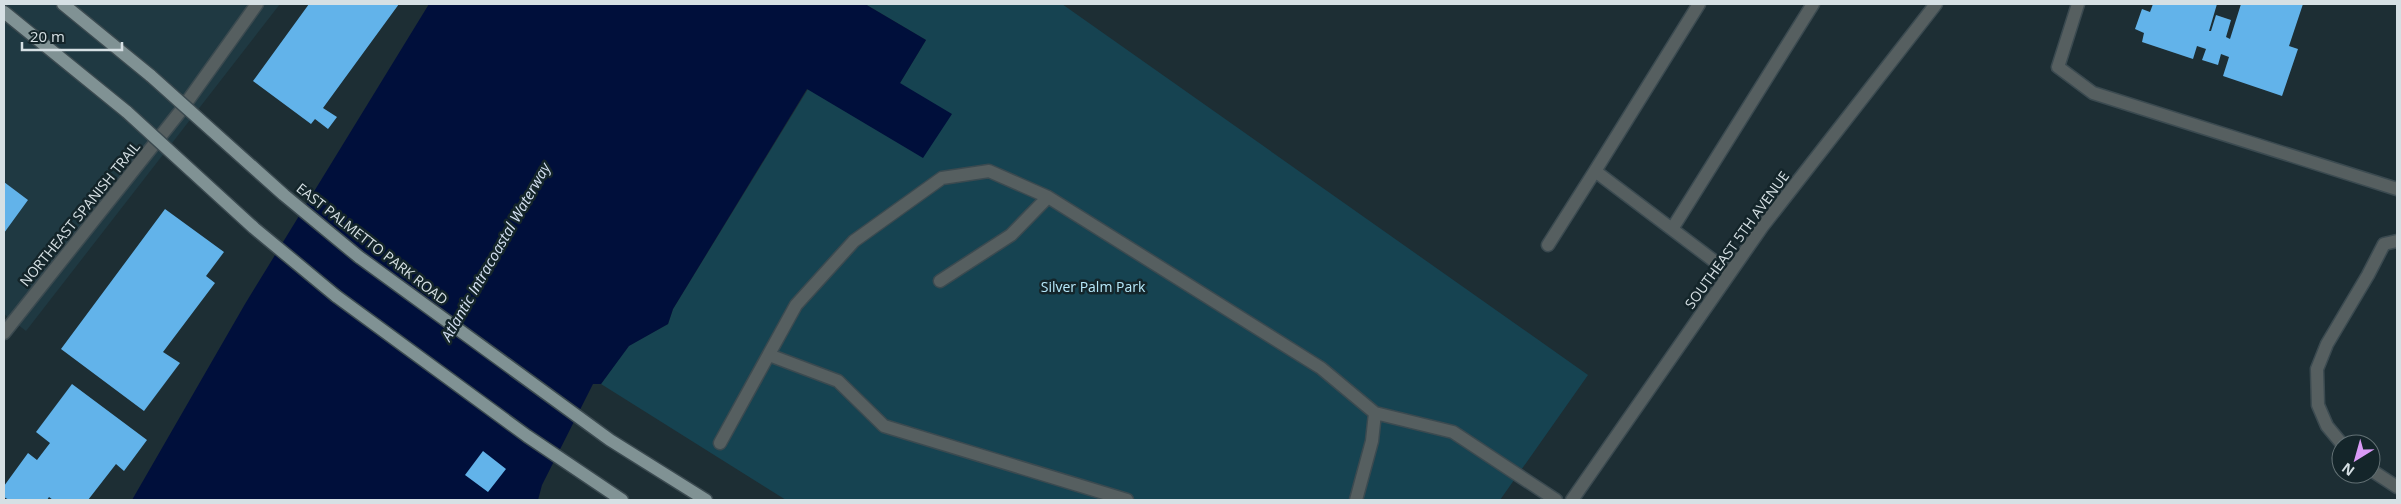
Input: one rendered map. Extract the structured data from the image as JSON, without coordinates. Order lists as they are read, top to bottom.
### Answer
{
  "streets": {
    "main road": ["EAST PALMETTO PARK ROAD"],
    "street": ["NORTHEAST SPANISH TRAIL", "SOUTHEAST 5TH AVENUE"]
  },
  "water": ["Atlantic Intracoastal Waterway"],
  "parks": ["Silver Palm Park"],
  "scale_bar": "20 m",
  "north": "bottom left"
}
